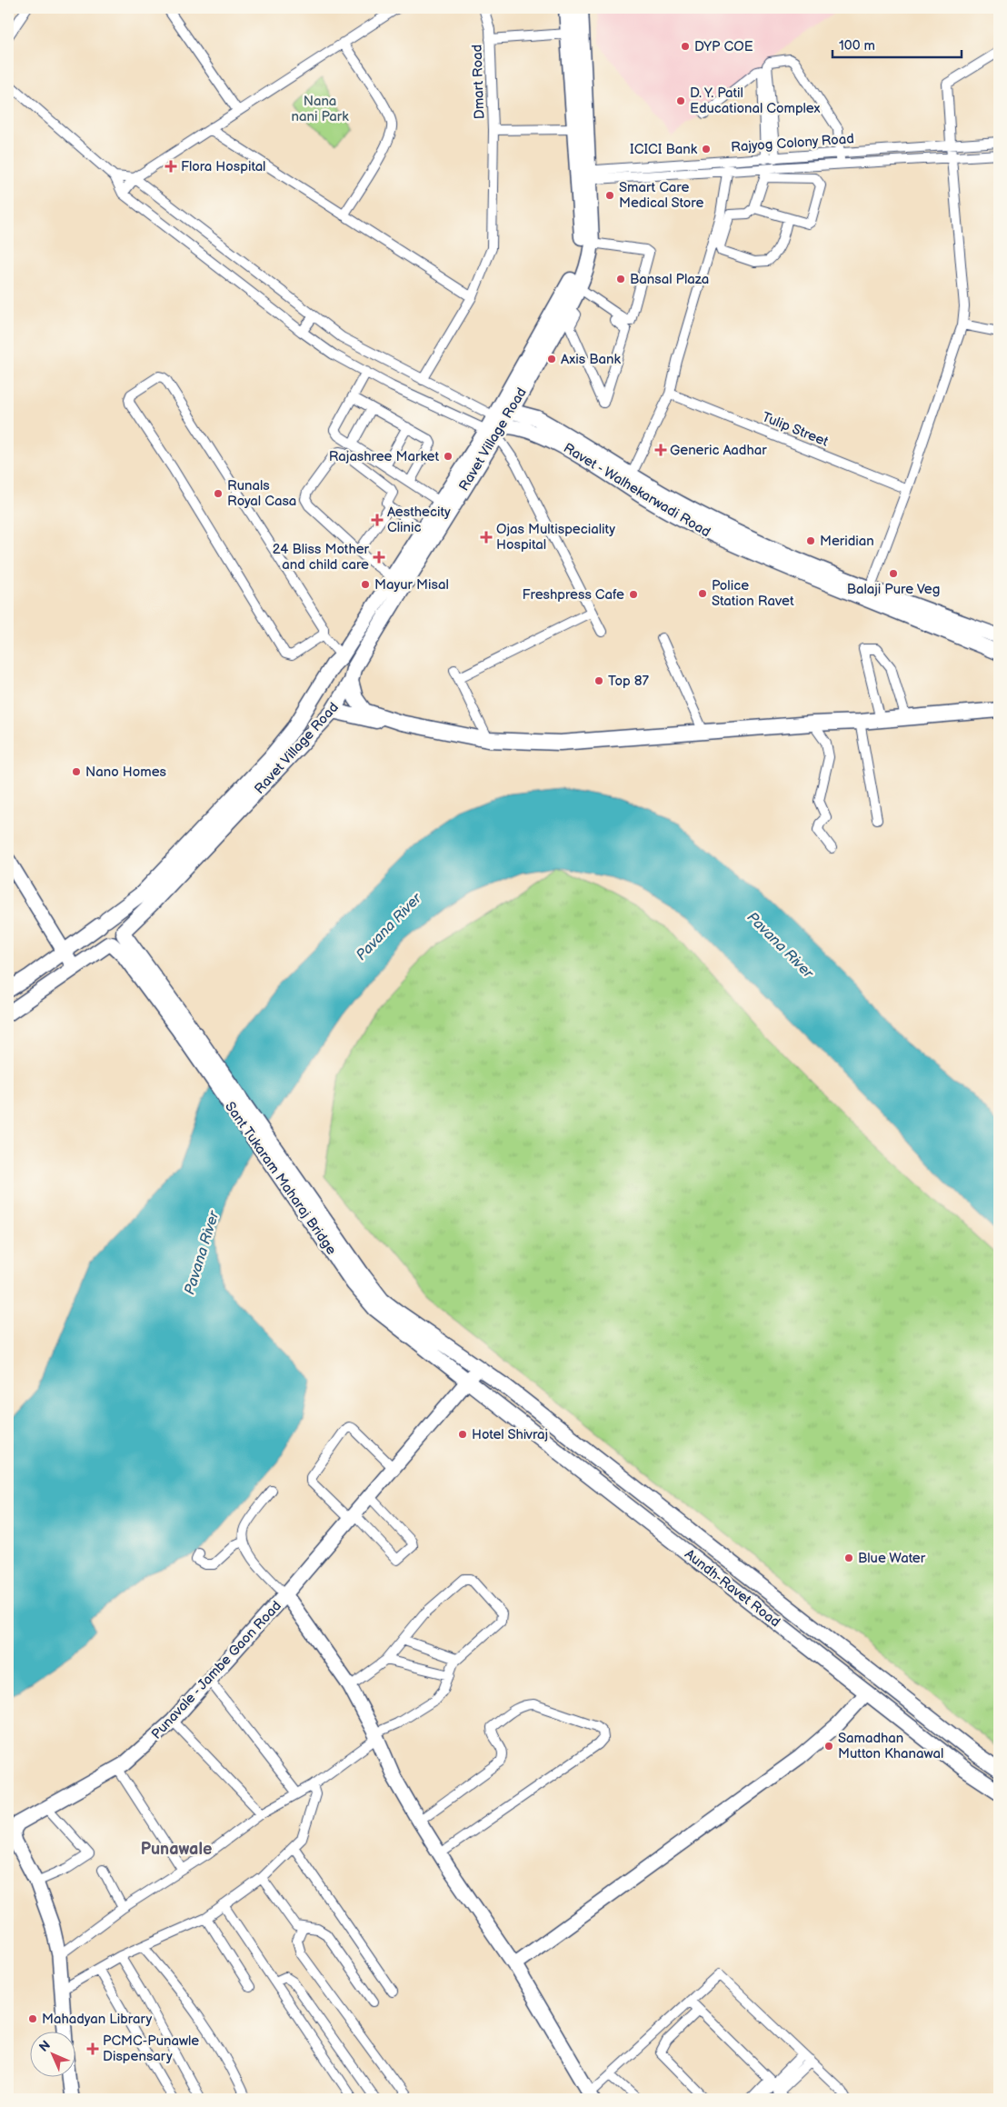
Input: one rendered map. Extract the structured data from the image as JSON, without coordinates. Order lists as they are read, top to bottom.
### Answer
{
  "streets": {
    "main road": [
      "Ravet Village Road",
      "Ravet - Walhekarwadi Road",
      "Sant Tukaram Maharaj Bridge",
      "Aundh-Ravet Road"
    ],
    "street": [
      "Dmart Road",
      "Rajyog Colony Road",
      "Tulip Street",
      "Punavale - Jambe Gaon Road"
    ]
  },
  "crossings": [
    ["Dmart Road", "Ravet Village Road"],
    ["Rajyog Colony Road", "Ravet Village Road"],
    ["Ravet Village Road", "Ravet - Walhekarwadi Road"],
    ["Sant Tukaram Maharaj Bridge", "Aundh-Ravet Road"],
    ["Aundh-Ravet Road", "Punavale - Jambe Gaon Road"]
  ],
  "districts": ["Punawale"],
  "water": ["Pavana River"],
  "parks": ["Nana nani Park"],
  "places": {
    "other": [
      "DYP COE",
      "D. Y. Patil Educational Complex",
      "ICICI Bank",
      "Smart Care Medical Store",
      "Bansal Plaza",
      "Axis Bank",
      "Rajashree Market",
      "Runals Royal Casa",
      "Meridian",
      "Balaji Pure Veg",
      "Mayur Misal",
      "Police Station Ravet",
      "Freshpress Cafe",
      "Top 87",
      "Nano Homes",
      "Hotel Shivraj",
      "Blue Water",
      "Samadhan Mutton Khanawal",
      "Mahadyan Library"
    ],
    "health": [
      "Flora Hospital",
      "Generic Aadhar",
      "Aesthecity Clinic",
      "Ojas Multispeciality Hospital",
      "24 Bliss Mother and child care",
      "PCMC-Punawle Dispensary"
    ]
  },
  "scale_bar": "100 m",
  "north": "top left"
}
